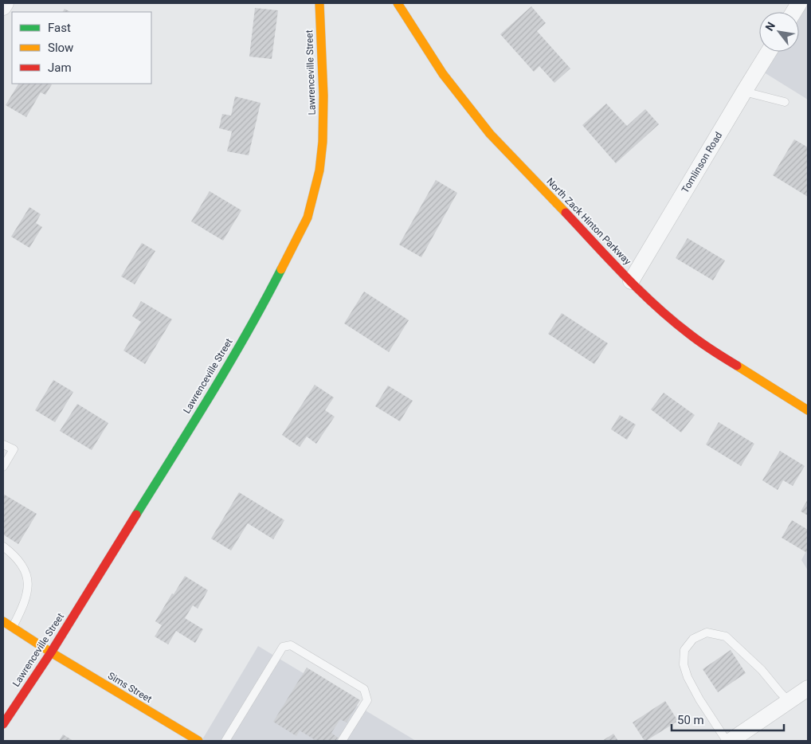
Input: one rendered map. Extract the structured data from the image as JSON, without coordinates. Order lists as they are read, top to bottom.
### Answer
{
  "streets": {
    "main road": ["Lawrenceville Street", "North Zack Hinton Parkway", "Sims Street"],
    "street": ["Tomlinson Road"]
  },
  "crossings": [
    ["Lawrenceville Street", "Sims Street"],
    ["Tomlinson Road", "North Zack Hinton Parkway"]
  ],
  "legend": ["Fast", "Slow", "Jam"],
  "scale_bar": "50 m",
  "north": "top left"
}
